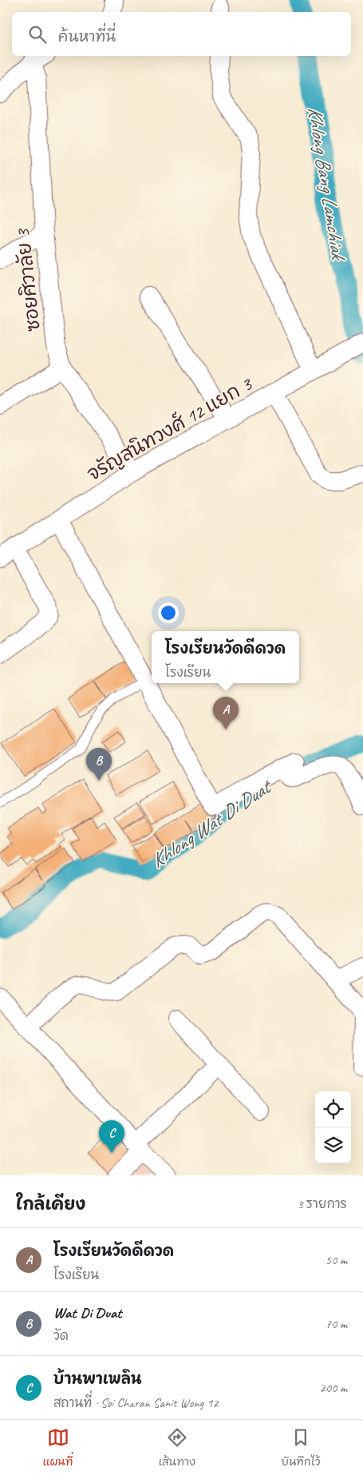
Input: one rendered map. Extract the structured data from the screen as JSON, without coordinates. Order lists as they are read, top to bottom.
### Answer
{
  "streets": {
    "street": ["ซอยศิวาลัย 3", "จรัญสนิทวงศ์ 12 แยก 3"]
  },
  "crossings": [
    ["ซอยศิวาลัย 3", "จรัญสนิทวงศ์ 12 แยก 3"]
  ],
  "water": ["Khlong Bang Lamchiak", "Khlong Wat Di Duat"],
  "page": {
    "search": "ค้นหาที่นี่",
    "popup": ["โรงเรียนวัดดีดวด", "โรงเรียน"],
    "pins": ["A", "B", "C"],
    "heading": ["ใกล้เคียง", "3 รายการ"],
    "list": [
      {
        "mark": "A",
        "name": "โรงเรียนวัดดีดวด",
        "note": "โรงเรียน",
        "value": "50 m"
      },
      {
        "mark": "B",
        "name": "Wat Di Duat",
        "note": "วัด",
        "value": "70 m"
      },
      {
        "mark": "C",
        "name": "บ้านพาเพลิน",
        "note": "สถานที่ · Soi Charan Sanit Wong 12",
        "value": "200 m"
      }
    ],
    "nav": ["แผนที่", "เส้นทาง", "บันทึกไว้"]
  }
}
